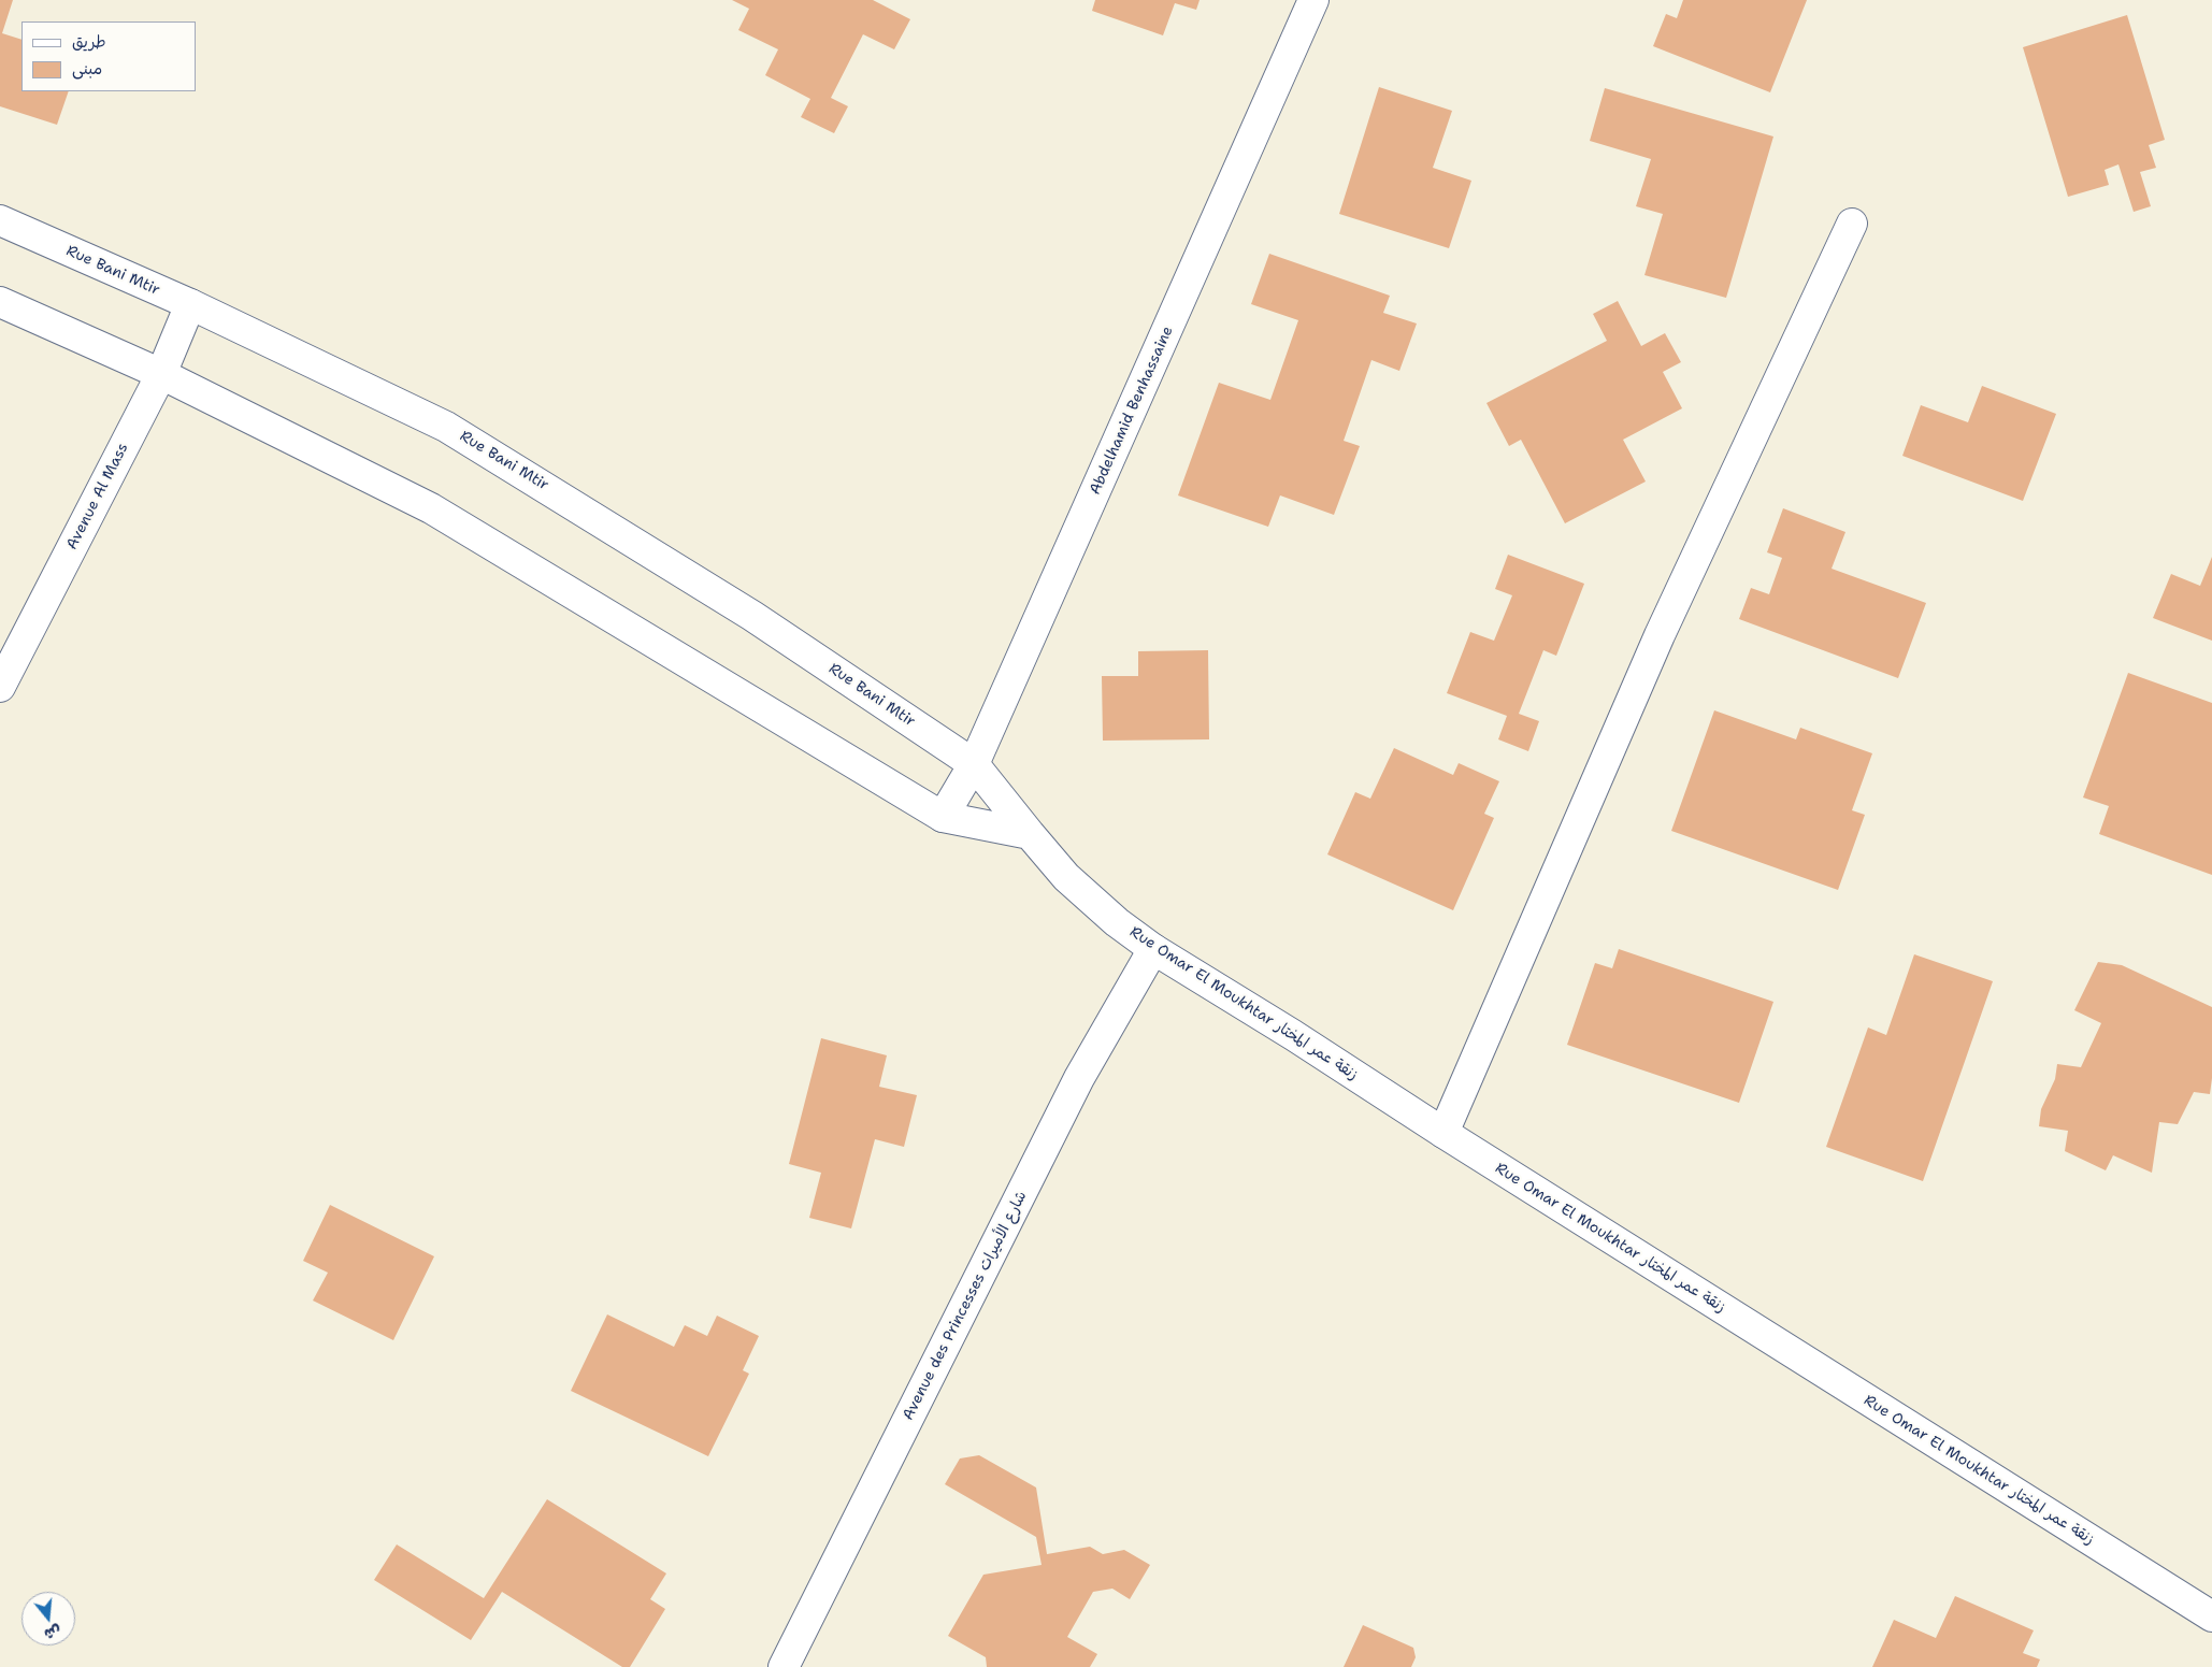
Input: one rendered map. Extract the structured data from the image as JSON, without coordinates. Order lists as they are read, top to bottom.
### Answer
{
  "streets": {
    "street": [
      "Rue Bani Mtir",
      "Abdelhamid Benhassaine",
      "Avenue Al Mass",
      "Rue Omar El Moukhtar زنقة عمر المختار",
      "Avenue des Princesses شارع الأميرات"
    ]
  },
  "crossings": [
    ["Rue Bani Mtir", "Abdelhamid Benhassaine"],
    ["Rue Bani Mtir", "Avenue Al Mass"],
    ["Rue Bani Mtir", "Rue Omar El Moukhtar زنقة عمر المختار"],
    ["Abdelhamid Benhassaine", "Rue Omar El Moukhtar زنقة عمر المختار"],
    ["Rue Omar El Moukhtar زنقة عمر المختار", "Avenue des Princesses شارع الأميرات"]
  ],
  "legend": ["طريق", "مبنى"],
  "north": "bottom"
}
